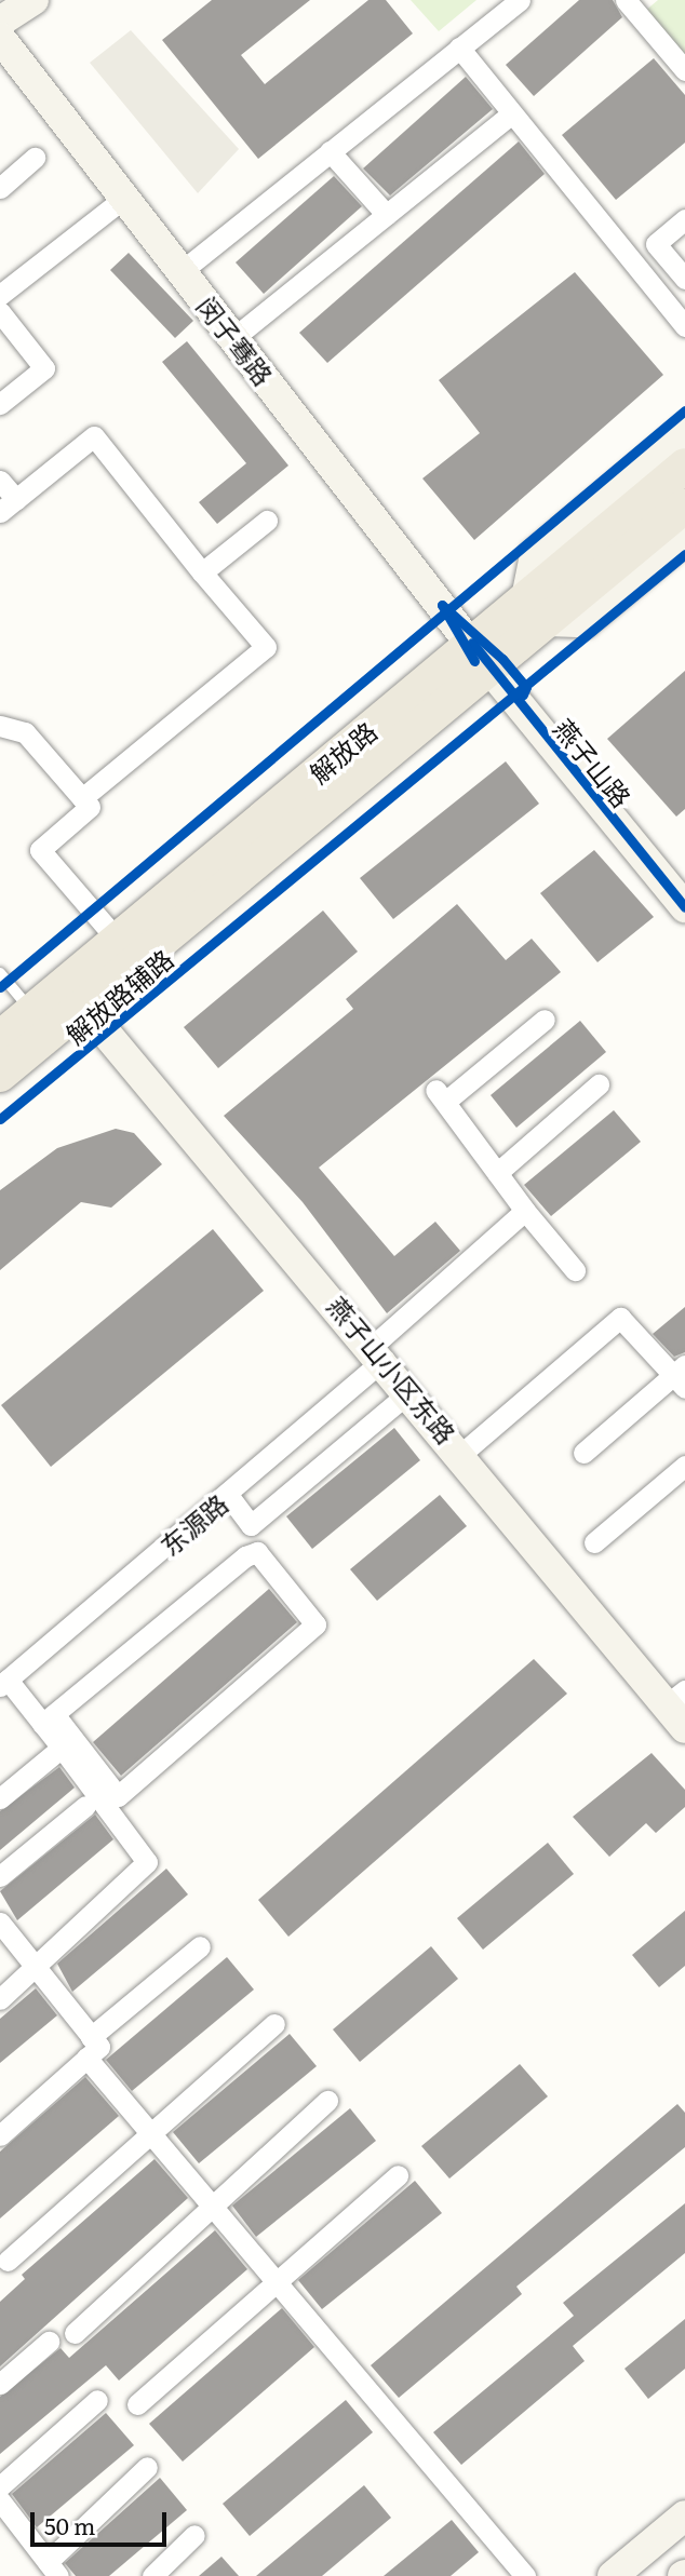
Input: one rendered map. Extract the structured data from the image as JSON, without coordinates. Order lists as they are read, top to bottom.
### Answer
{
  "streets": {
    "main road": ["解放路"],
    "street": [
      "闵子骞路",
      "燕子山路",
      "解放路辅路",
      "燕子山小区东路",
      "东源路"
    ]
  },
  "crossings": [
    ["闵子骞路", "解放路"],
    ["闵子骞路", "燕子山路"],
    ["解放路", "燕子山路"],
    ["解放路", "解放路辅路"],
    ["解放路辅路", "燕子山小区东路"],
    ["燕子山小区东路", "东源路"]
  ],
  "scale_bar": "50 m"
}
